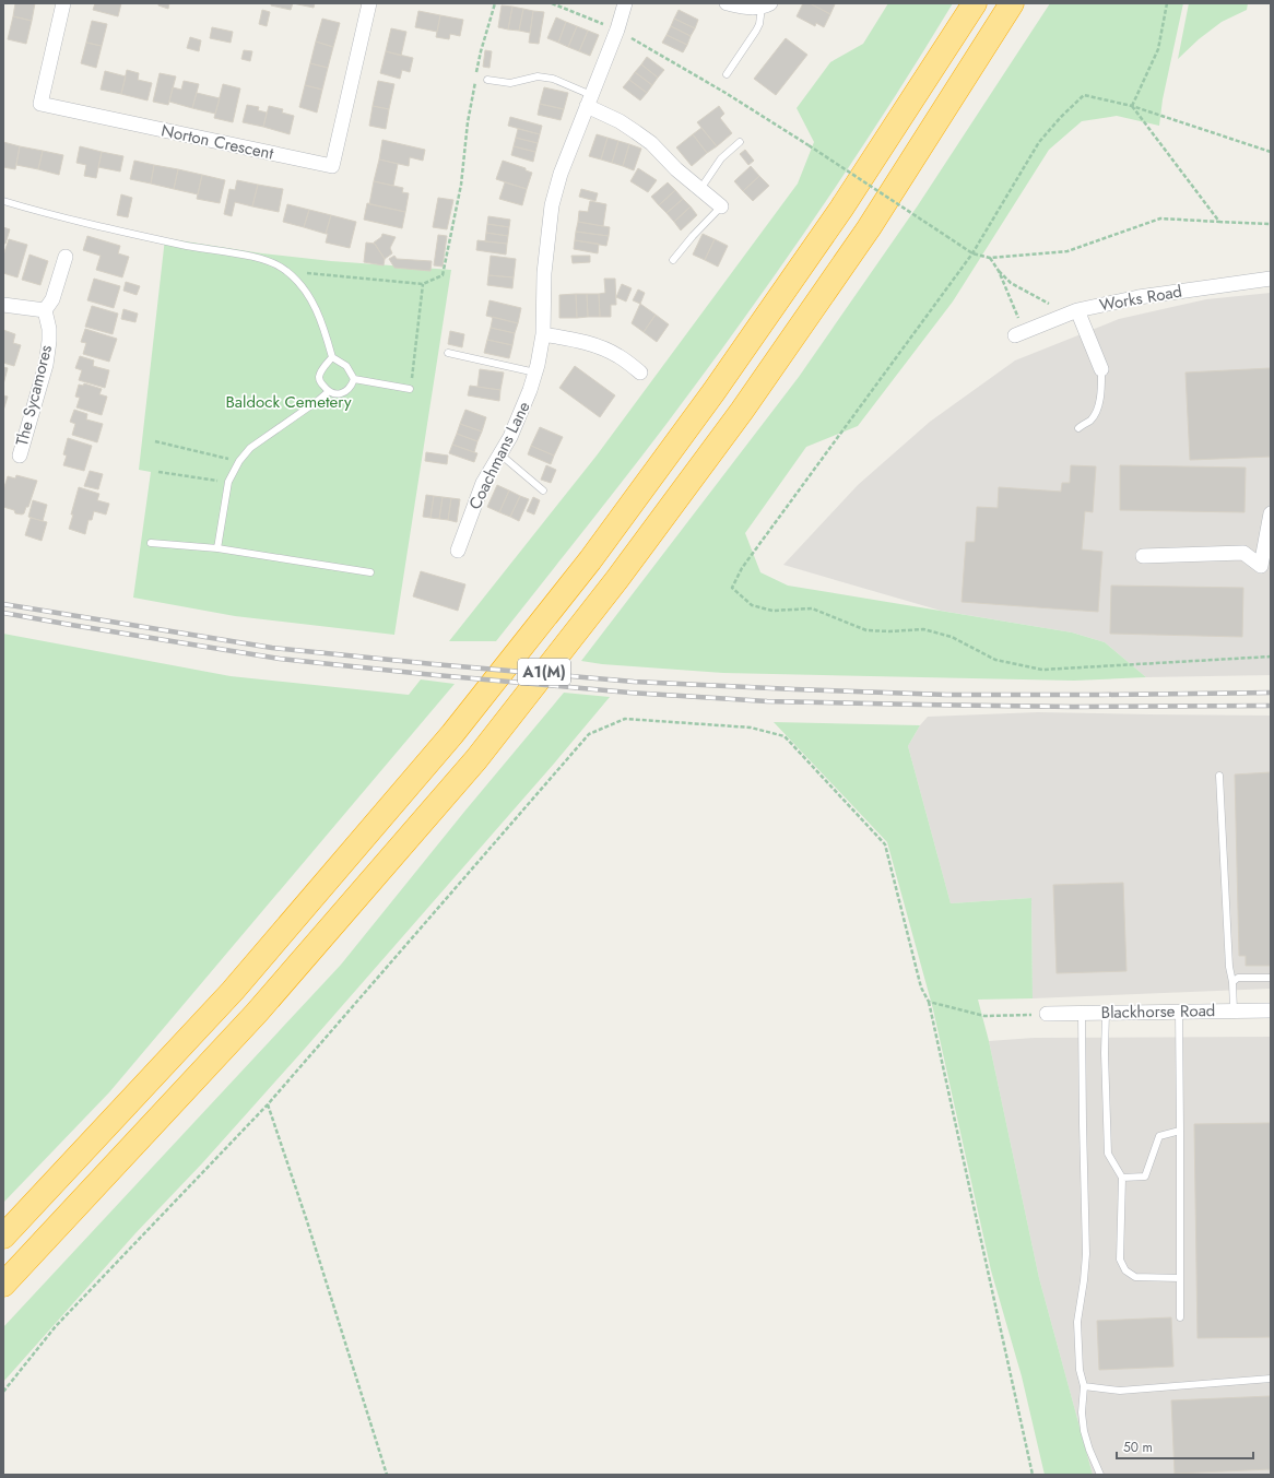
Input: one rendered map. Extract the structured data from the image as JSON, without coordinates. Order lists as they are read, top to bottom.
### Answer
{
  "streets": {
    "highway": ["A1(M)"],
    "street": [
      "Norton Crescent",
      "Works Road",
      "The Sycamores",
      "Coachmans Lane",
      "Blackhorse Road"
    ]
  },
  "parks": ["Baldock Cemetery"],
  "scale_bar": "50 m"
}
